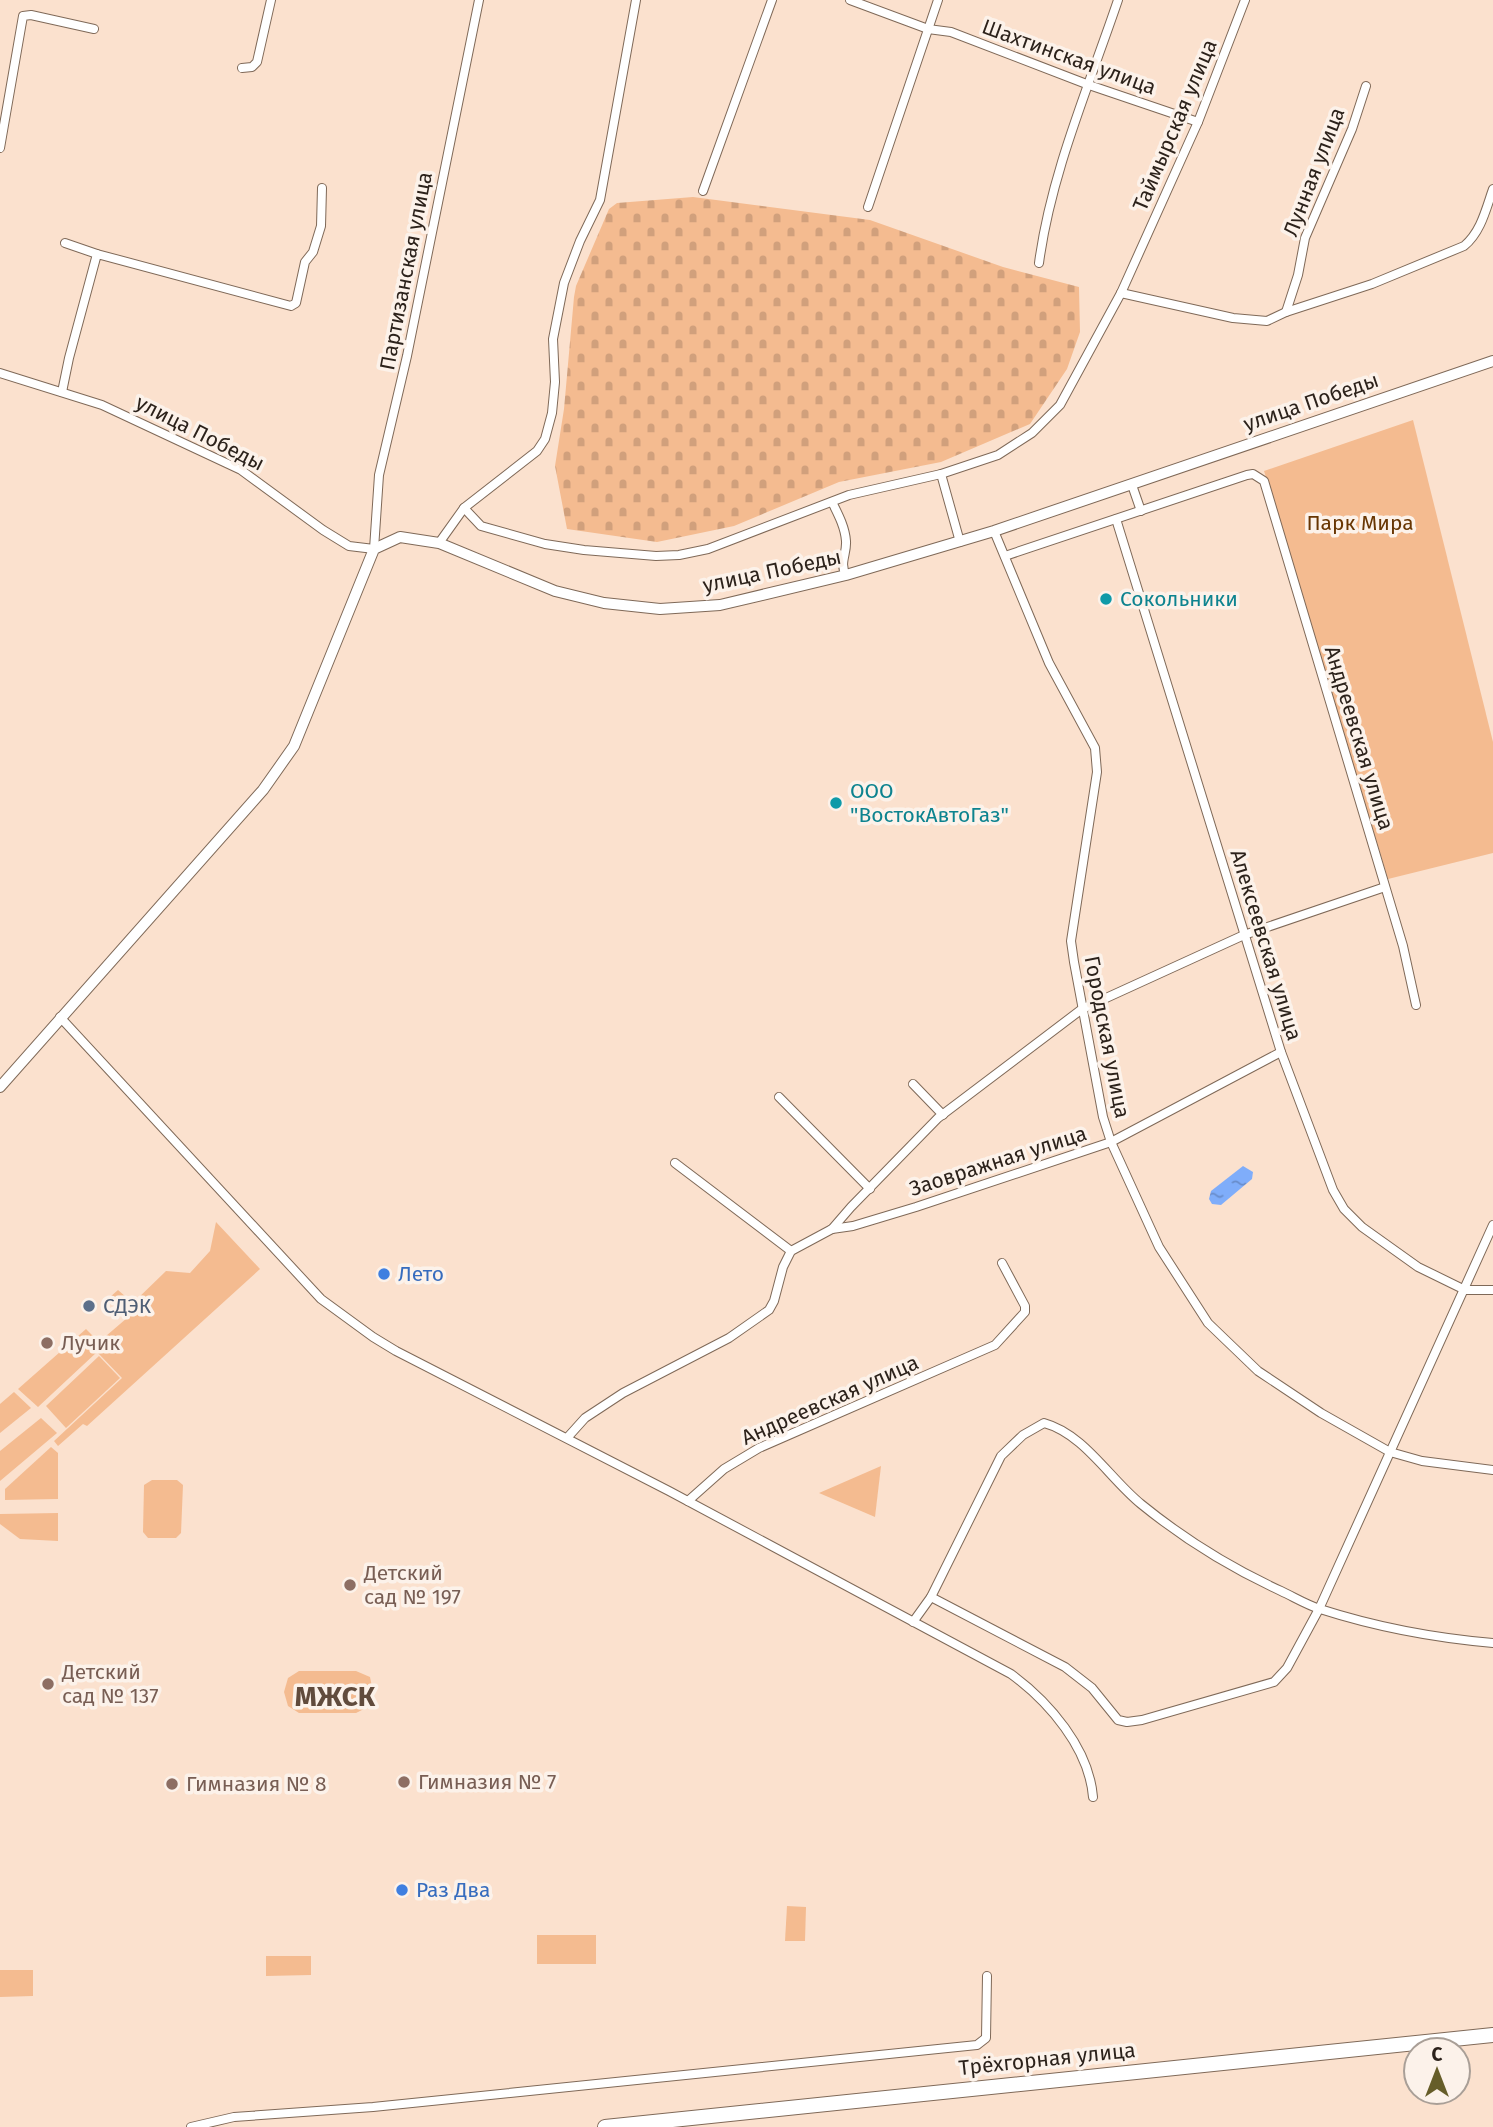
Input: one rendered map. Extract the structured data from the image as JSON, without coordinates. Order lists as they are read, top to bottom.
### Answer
{
  "streets": {
    "highway": ["Трёхгорная улица"],
    "street": [
      "Шахтинская улица",
      "Таймырская улица",
      "Лунная улица",
      "Партизанская улица",
      "улица Победы",
      "Андреевская улица",
      "Алексеевская улица",
      "Городская улица",
      "Заовражная улица"
    ]
  },
  "crossings": [
    ["Шахтинская улица", "Таймырская улица"],
    ["Партизанская улица", "улица Победы"],
    ["улица Победы", "Городская улица"],
    ["Алексеевская улица", "Заовражная улица"],
    ["Городская улица", "Заовражная улица"]
  ],
  "districts": ["МЖСК"],
  "parks": ["Парк Мира"],
  "places": [
    "Сокольники",
    "ООО \"ВостокАвтоГаз\"",
    "Лето",
    "СДЭК",
    "Лучик",
    "Детский сад № 197",
    "Детский сад № 137",
    "Гимназия № 7",
    "Гимназия № 8",
    "Раз Два"
  ],
  "north": "top"
}
